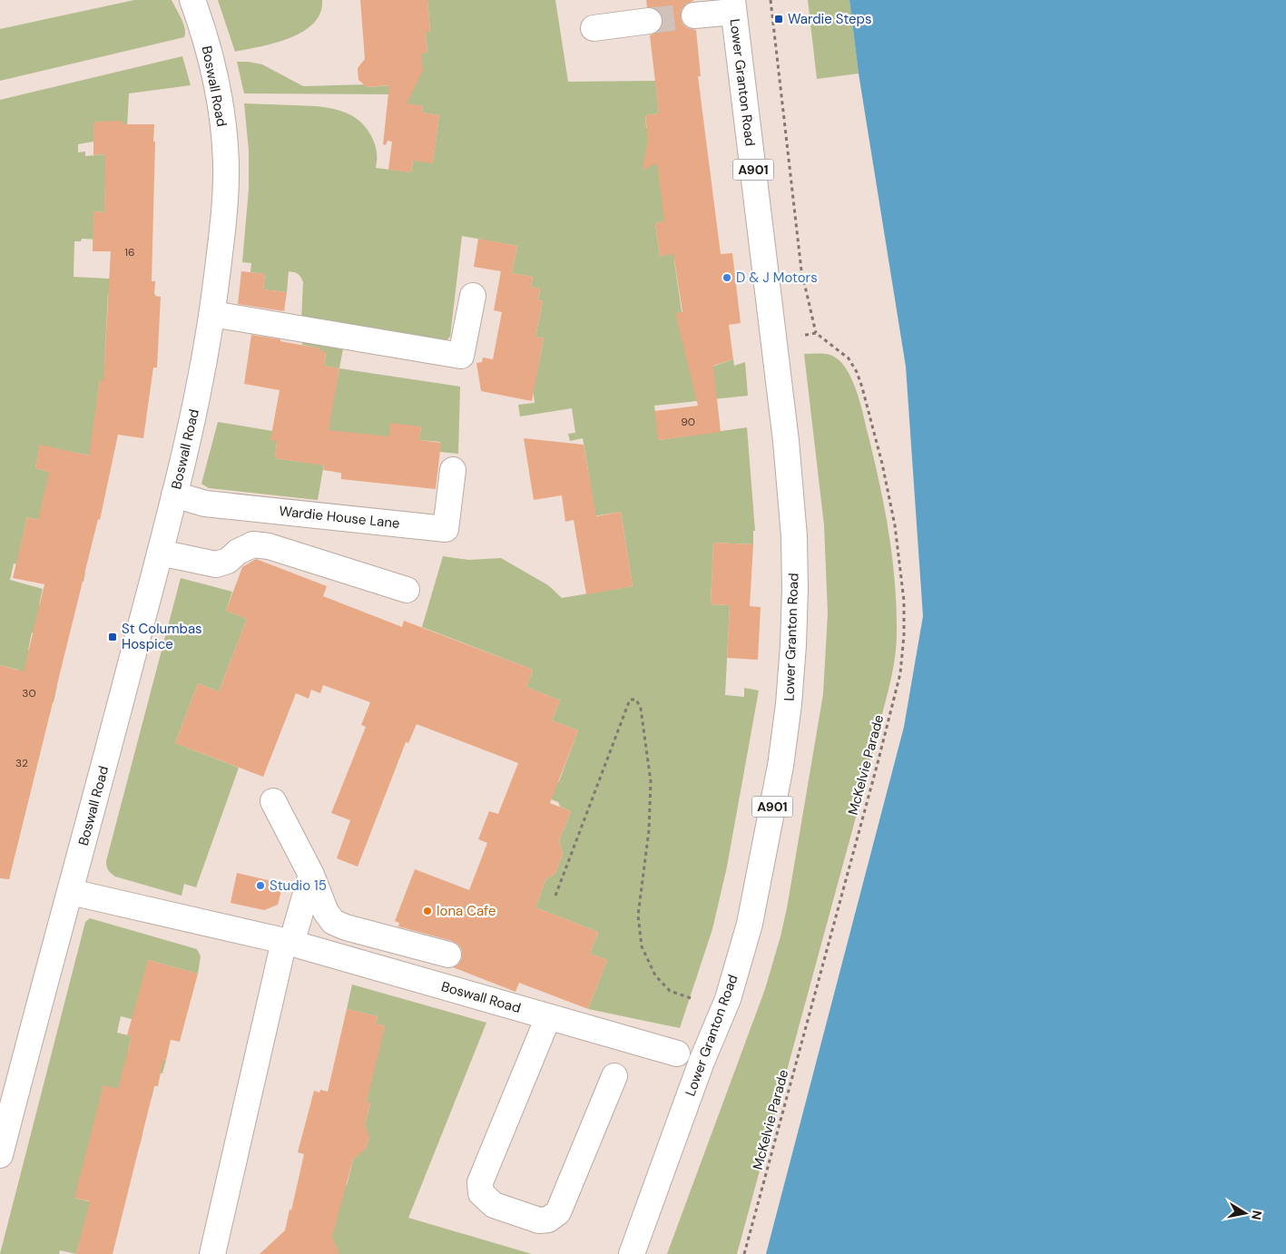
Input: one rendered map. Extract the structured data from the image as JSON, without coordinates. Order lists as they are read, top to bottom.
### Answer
{
  "streets": {
    "street": [
      "Lower Granton Road",
      "Boswall Road",
      "A901",
      "Wardie House Lane"
    ],
    "path": ["McKelvie Parade"]
  },
  "crossings": [
    ["Boswall Road", "Wardie House Lane"]
  ],
  "places": {
    "transit": ["Wardie Steps", "St Columbas Hospice"],
    "other": ["D & J Motors", "Studio 15", "Iona Cafe"]
  },
  "house_numbers": [
    "16",
    "90",
    "30",
    "32"
  ],
  "north": "right"
}
